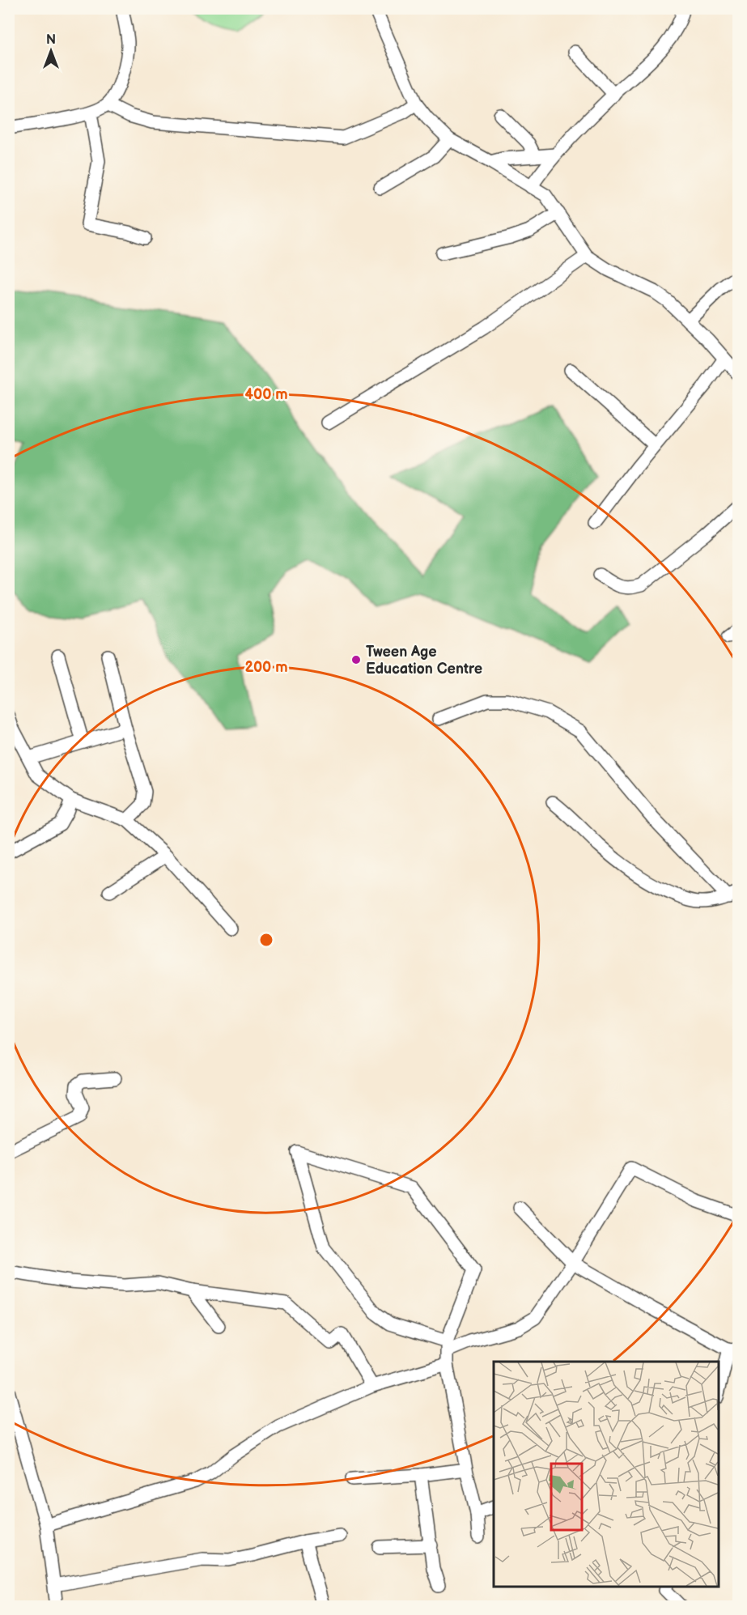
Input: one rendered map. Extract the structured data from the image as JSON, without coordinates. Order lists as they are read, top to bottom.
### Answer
{
  "places": ["Tween Age Education Centre"],
  "north": "top",
  "rings": ["400 m", "200 m"]
}
